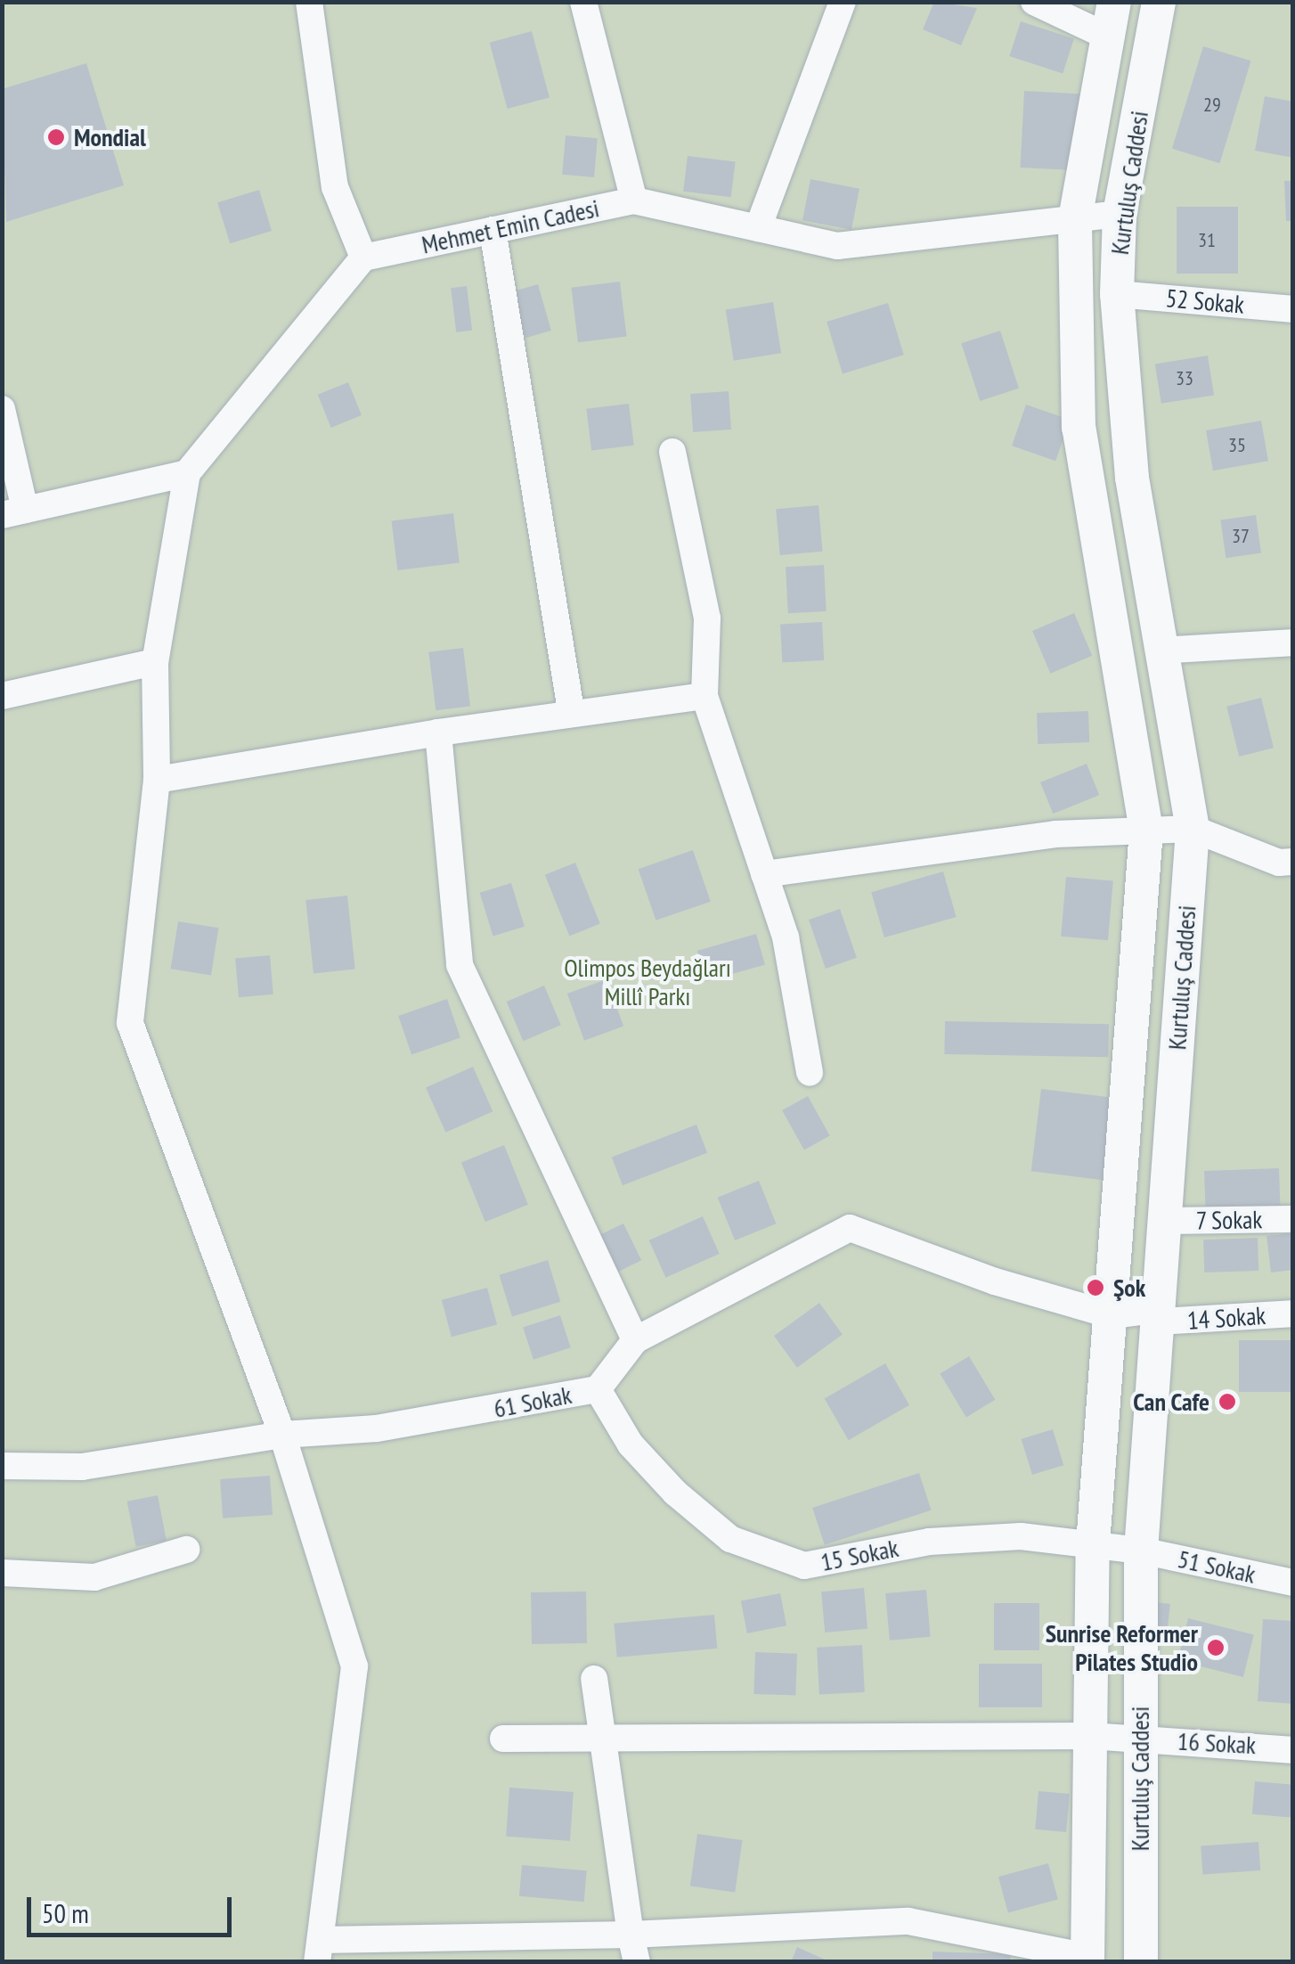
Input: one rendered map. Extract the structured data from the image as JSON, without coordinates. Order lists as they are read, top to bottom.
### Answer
{
  "streets": {
    "street": [
      "Kurtuluş Caddesi",
      "Mehmet Emin Cadesi",
      "52 Sokak",
      "7 Sokak",
      "14 Sokak",
      "61 Sokak",
      "15 Sokak",
      "51 Sokak",
      "16 Sokak"
    ]
  },
  "crossings": [
    ["Kurtuluş Caddesi", "Mehmet Emin Cadesi"],
    ["Kurtuluş Caddesi", "52 Sokak"],
    ["Kurtuluş Caddesi", "7 Sokak"],
    ["Kurtuluş Caddesi", "14 Sokak"],
    ["Kurtuluş Caddesi", "61 Sokak"],
    ["Kurtuluş Caddesi", "15 Sokak"],
    ["Kurtuluş Caddesi", "51 Sokak"],
    ["Kurtuluş Caddesi", "16 Sokak"],
    ["14 Sokak", "61 Sokak"],
    ["61 Sokak", "15 Sokak"],
    ["15 Sokak", "51 Sokak"]
  ],
  "parks": ["Olimpos Beydağları Millî Parkı"],
  "places": [
    "Mondial",
    "Şok",
    "Can Cafe",
    "Sunrise Reformer Pilates Studio"
  ],
  "house_numbers": [
    "29",
    "31",
    "33",
    "35",
    "37"
  ],
  "scale_bar": "50 m"
}
